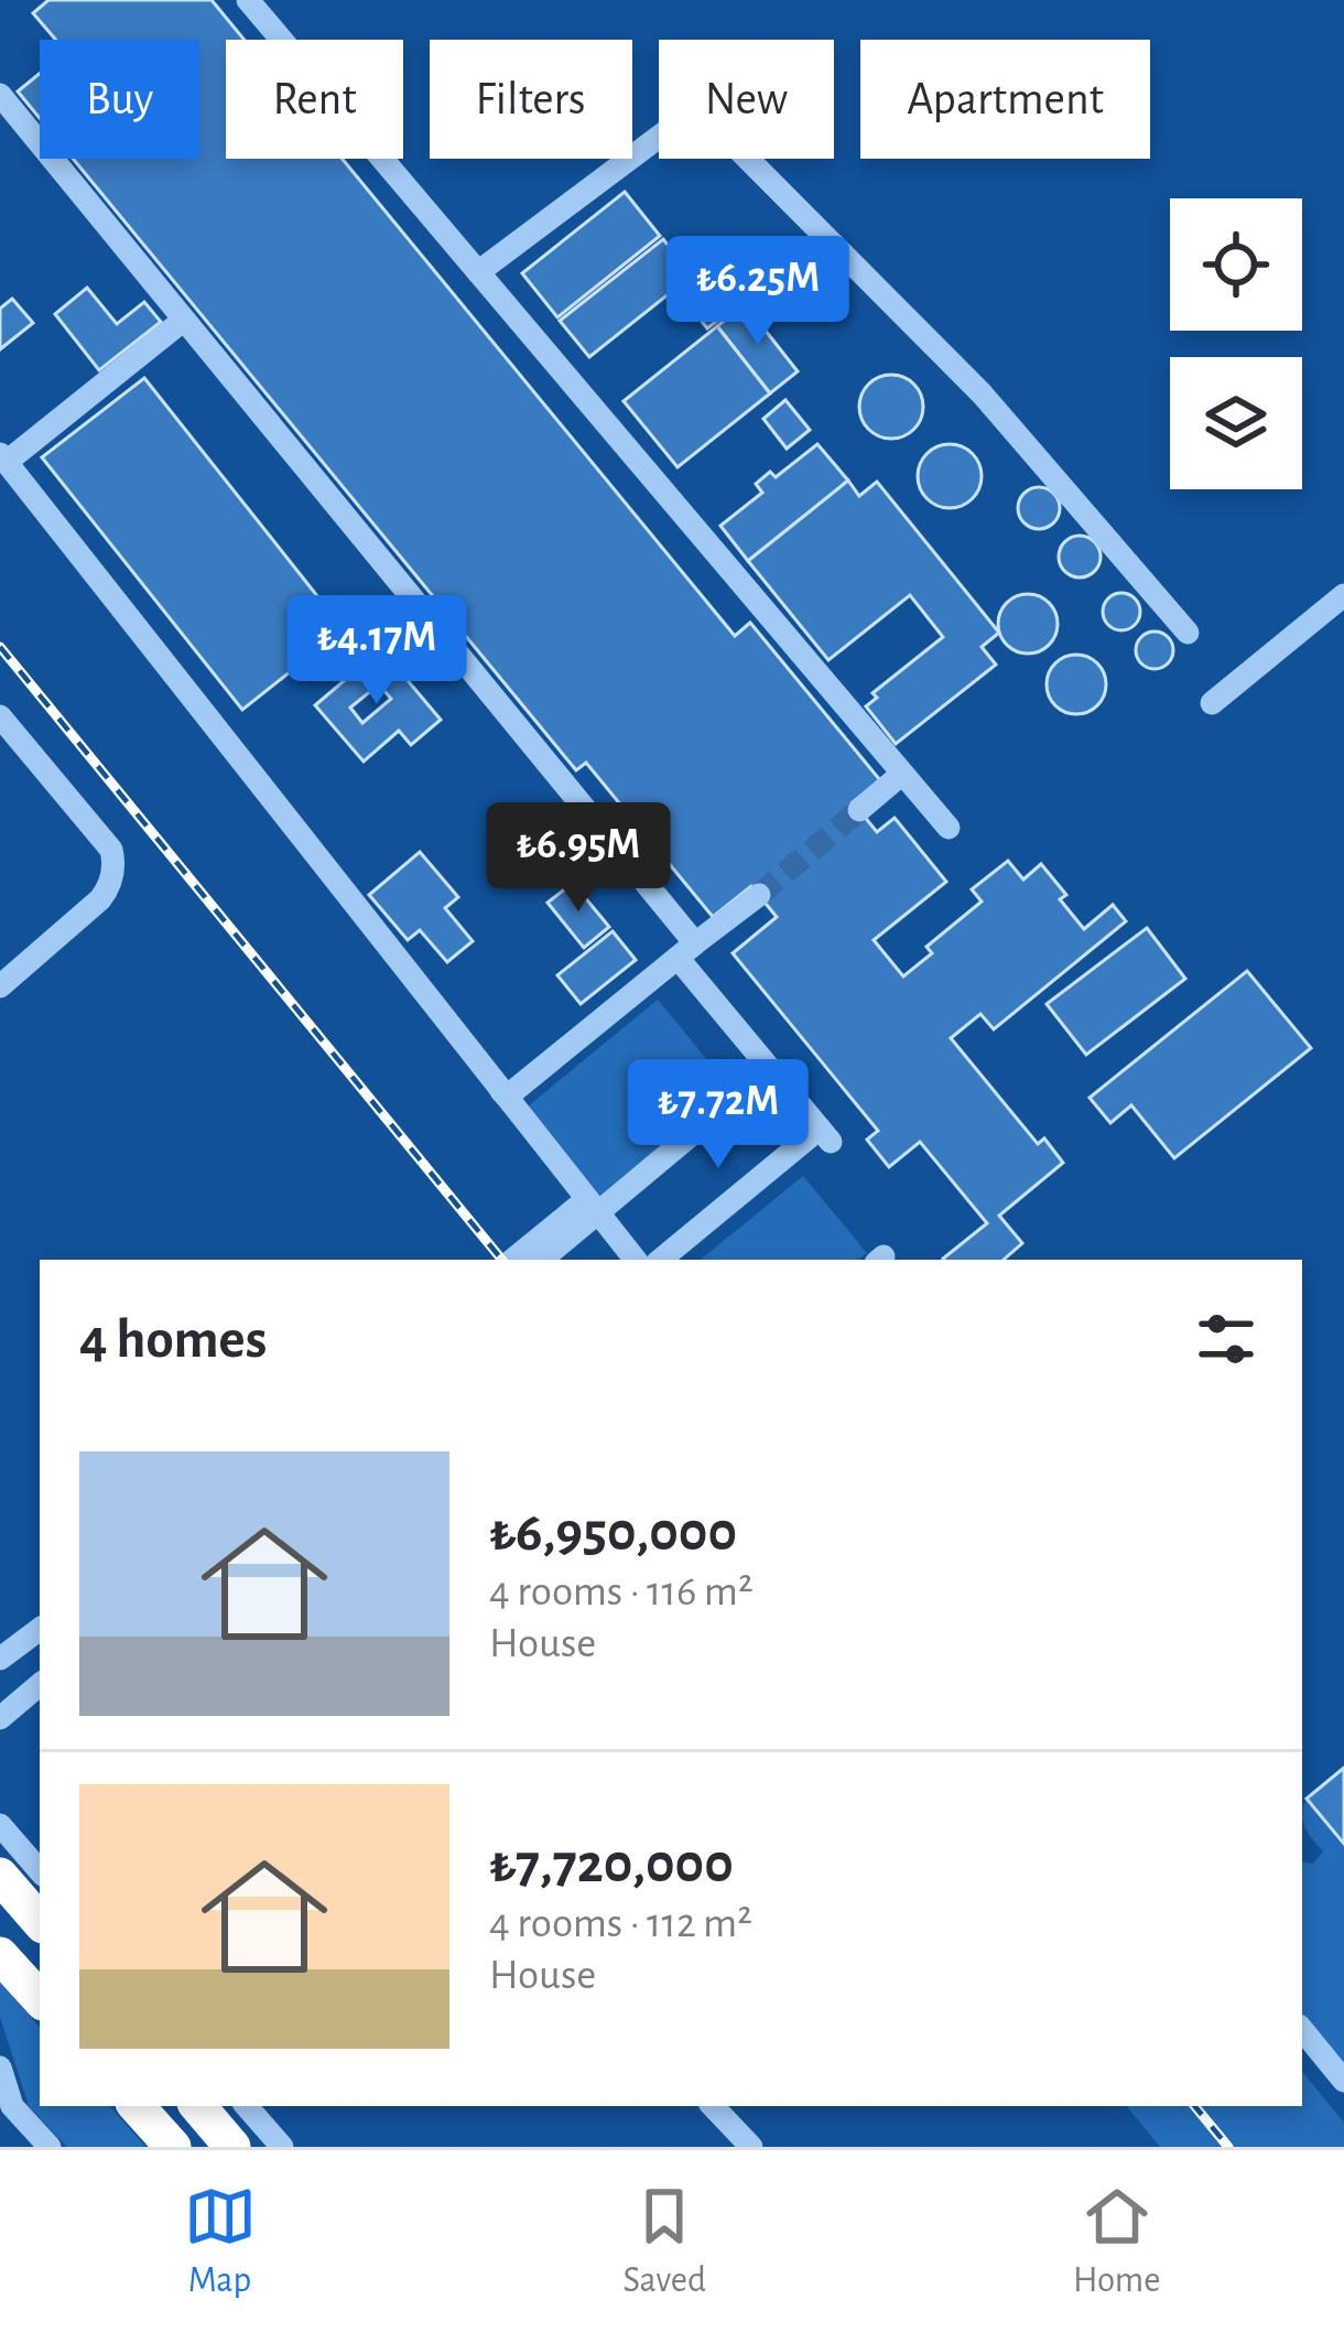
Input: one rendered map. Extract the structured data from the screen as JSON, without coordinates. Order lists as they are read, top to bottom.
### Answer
{
  "page": {
    "chip": [
      "Buy",
      "Rent",
      "Filters",
      "New",
      "Apartment"
    ],
    "price": [
      "₺6.25M",
      "₺4.17M",
      "₺6.95M",
      "₺7.72M"
    ],
    "heading": "4 homes",
    "list": [
      {
        "name": "₺6,950,000",
        "note": "4 rooms · 116 m² · House"
      },
      {
        "name": "₺7,720,000",
        "note": "4 rooms · 112 m² · House"
      }
    ],
    "tabs": ["Map", "Saved", "Home"]
  }
}
